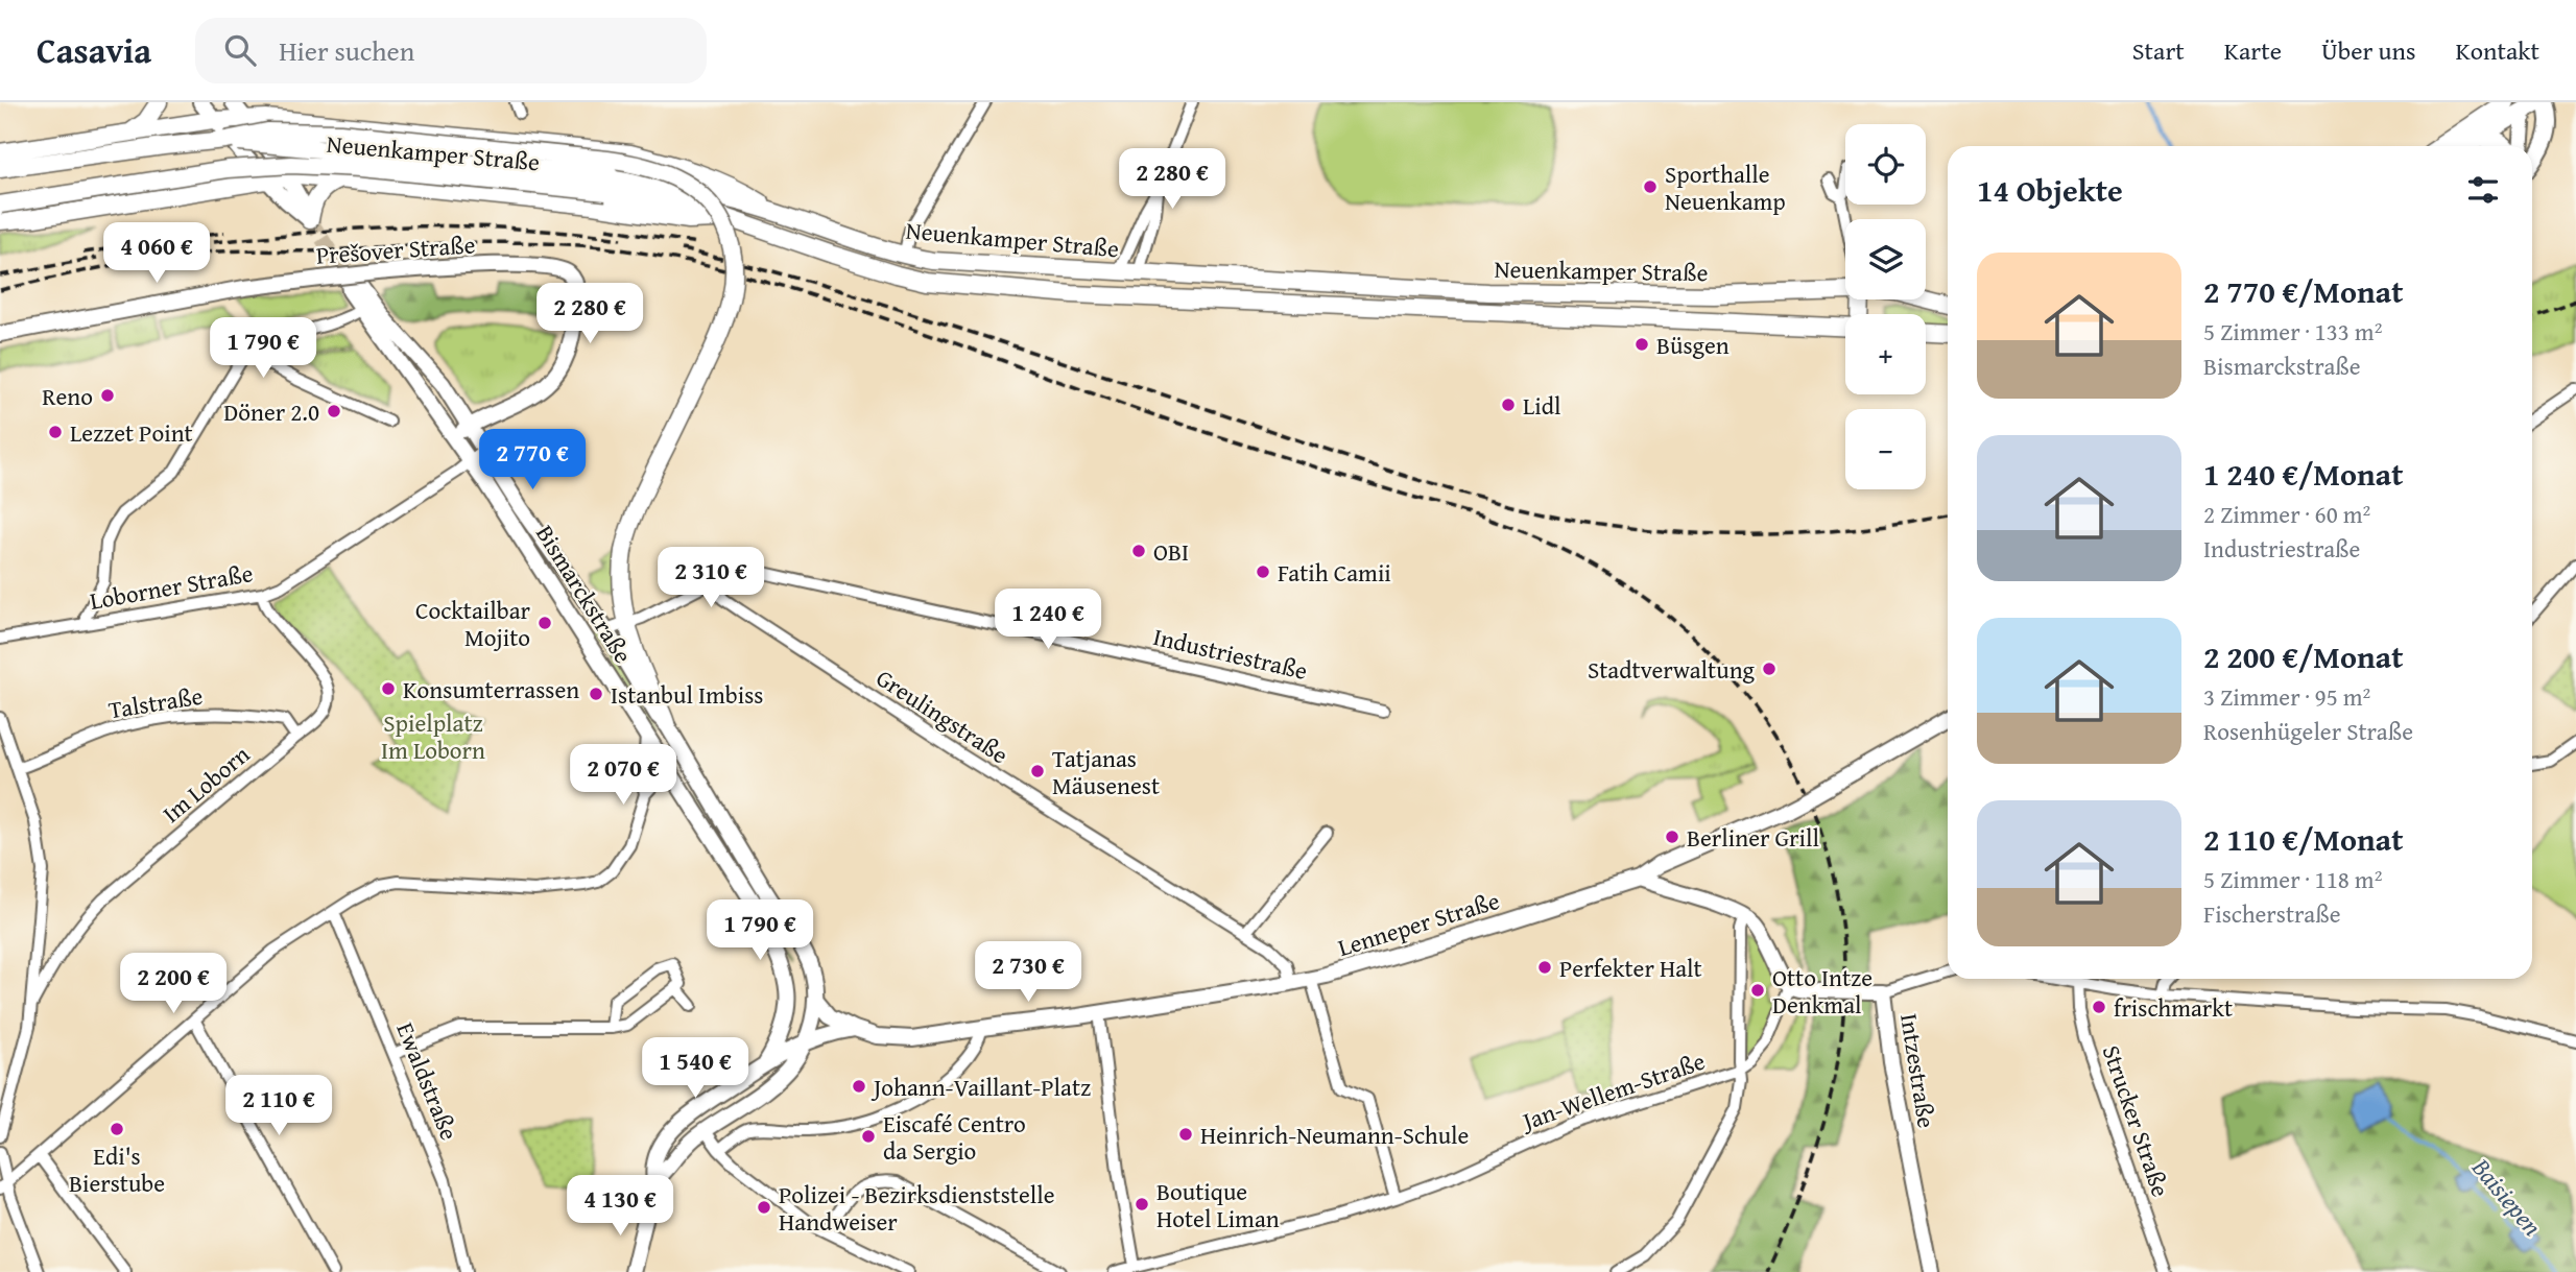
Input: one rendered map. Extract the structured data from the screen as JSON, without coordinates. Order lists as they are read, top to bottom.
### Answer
{
  "streets": {
    "main road": [
      "Neuenkamper Straße",
      "Prešover Straße",
      "Bismarckstraße",
      "Lenneper Straße",
      "Intzestraße"
    ],
    "street": [
      "Loborner Straße",
      "Industriestraße",
      "Talstraße",
      "Greulingstraße",
      "Im Loborn",
      "Ewaldstraße",
      "Jan-Wellem-Straße",
      "Strucker Straße"
    ]
  },
  "crossings": [
    ["Prešover Straße", "Bismarckstraße"],
    ["Loborner Straße", "Bismarckstraße"],
    ["Loborner Straße", "Im Loborn"],
    ["Bismarckstraße", "Industriestraße"],
    ["Bismarckstraße", "Lenneper Straße"],
    ["Industriestraße", "Greulingstraße"],
    ["Talstraße", "Im Loborn"],
    ["Greulingstraße", "Lenneper Straße"],
    ["Intzestraße", "Jan-Wellem-Straße"]
  ],
  "water": ["Baisiepen"],
  "parks": ["Spielplatz Im Loborn"],
  "places": [
    "Sporthalle Neuenkamp",
    "Büsgen",
    "Reno",
    "Lidl",
    "Döner 2.0",
    "Lezzet Point",
    "OBI",
    "Fatih Camii",
    "Cocktailbar Mojito",
    "Stadtverwaltung",
    "Konsumterrassen",
    "Istanbul Imbiss",
    "Tatjanas Mäusenest",
    "Berliner Grill",
    "Perfekter Halt",
    "Otto Intze Denkmal",
    "frischmarkt",
    "Johann-Vaillant-Platz",
    "Edi's Bierstube",
    "Heinrich-Neumann-Schule",
    "Eiscafé Centro da Sergio",
    "Boutique Hotel Liman",
    "Polizei - Bezirksdienststelle Handweiser"
  ],
  "page": {
    "header": "Casavia",
    "search": "Hier suchen",
    "nav": [
      "Start",
      "Karte",
      "Über uns",
      "Kontakt"
    ],
    "map_buttons": ["+", "−"],
    "heading": "14 Objekte",
    "price": [
      "2 280 €",
      "4 060 €",
      "2 280 €",
      "1 790 €",
      "2 770 €",
      "2 310 €",
      "1 240 €",
      "2 070 €",
      "1 790 €",
      "2 730 €",
      "2 200 €",
      "1 540 €",
      "2 110 €",
      "4 130 €"
    ],
    "list": [
      {
        "name": "2 770 €/Monat",
        "note": "5 Zimmer · 133 m² · Bismarckstraße"
      },
      {
        "name": "1 240 €/Monat",
        "note": "2 Zimmer · 60 m² · Industriestraße"
      },
      {
        "name": "2 200 €/Monat",
        "note": "3 Zimmer · 95 m² · Rosenhügeler Straße"
      },
      {
        "name": "2 110 €/Monat",
        "note": "5 Zimmer · 118 m² · Fischerstraße"
      }
    ]
  }
}
